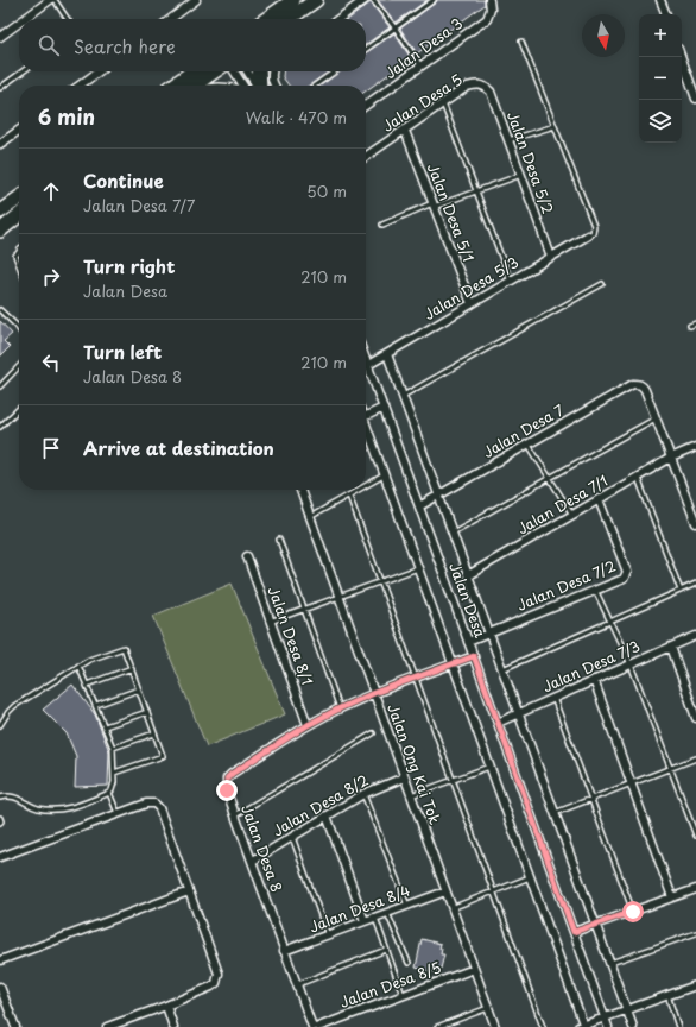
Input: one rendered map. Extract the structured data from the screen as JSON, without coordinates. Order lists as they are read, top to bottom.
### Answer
{
  "streets": {
    "street": [
      "Jalan Desa 3",
      "Jalan Desa 5",
      "Jalan Desa 5/2",
      "Jalan Desa 5/1",
      "Jalan Desa 5/3",
      "Jalan Desa 7",
      "Jalan Desa 7/1",
      "Jalan Desa 7/2",
      "Jalan Desa",
      "Jalan Desa 8/1",
      "Jalan Desa 7/3",
      "Jalan Ong Kai Tok",
      "Jalan Desa 8/2",
      "Jalan Desa 8",
      "Jalan Desa 8/4",
      "Jalan Desa 8/5"
    ]
  },
  "crossings": [
    ["Jalan Desa 5", "Jalan Desa 5/2"],
    ["Jalan Desa 5", "Jalan Desa 5/1"],
    ["Jalan Desa 5/2", "Jalan Desa 5/3"],
    ["Jalan Desa 5/1", "Jalan Desa 5/3"],
    ["Jalan Desa 5/3", "Jalan Desa"],
    ["Jalan Desa 7", "Jalan Desa"],
    ["Jalan Desa 7/1", "Jalan Desa 7/2"],
    ["Jalan Desa 7/1", "Jalan Desa"],
    ["Jalan Desa 7/2", "Jalan Desa"],
    ["Jalan Desa", "Jalan Desa 7/3"],
    ["Jalan Desa", "Jalan Desa 8"],
    ["Jalan Desa 8/1", "Jalan Desa 8"],
    ["Jalan Ong Kai Tok", "Jalan Desa 8/2"],
    ["Jalan Ong Kai Tok", "Jalan Desa 8"],
    ["Jalan Ong Kai Tok", "Jalan Desa 8/4"],
    ["Jalan Ong Kai Tok", "Jalan Desa 8/5"],
    ["Jalan Desa 8/2", "Jalan Desa 8"],
    ["Jalan Desa 8", "Jalan Desa 8/4"]
  ],
  "north": "bottom",
  "page": {
    "map_buttons": ["+", "−"],
    "search": "Search here",
    "heading": ["6 min", "Walk · 470 m"],
    "list": [
      ["Continue", "Jalan Desa 7/7", "50 m"],
      ["Turn right", "Jalan Desa", "210 m"],
      ["Turn left", "Jalan Desa 8", "210 m"],
      "Arrive at destination"
    ]
  }
}
